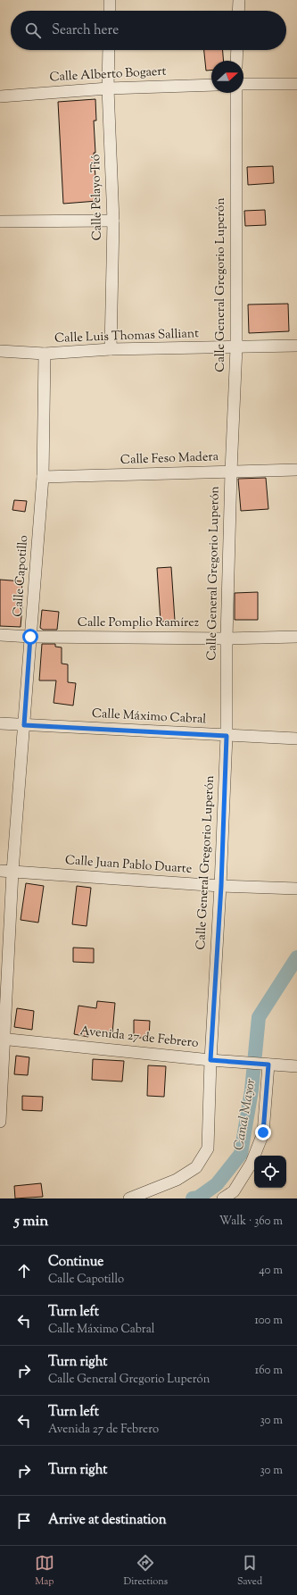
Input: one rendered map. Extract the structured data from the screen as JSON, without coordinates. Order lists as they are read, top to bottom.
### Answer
{
  "streets": {
    "street": [
      "Calle Alberto Bogaert",
      "Calle Pelayo Tió",
      "Calle General Gregorio Luperón",
      "Calle Luis Thomas Salliant",
      "Calle Feso Madera",
      "Calle Capotillo",
      "Calle Pomplio Ramírez",
      "Calle Máximo Cabral",
      "Calle Juan Pablo Duarte",
      "Avenida 27 de Febrero"
    ]
  },
  "crossings": [
    ["Calle Alberto Bogaert", "Calle Pelayo Tió"],
    ["Calle Pelayo Tió", "Calle Luis Thomas Salliant"],
    ["Calle General Gregorio Luperón", "Calle Luis Thomas Salliant"],
    ["Calle General Gregorio Luperón", "Calle Feso Madera"],
    ["Calle General Gregorio Luperón", "Calle Pomplio Ramírez"],
    ["Calle General Gregorio Luperón", "Calle Máximo Cabral"],
    ["Calle General Gregorio Luperón", "Calle Juan Pablo Duarte"],
    ["Calle General Gregorio Luperón", "Avenida 27 de Febrero"],
    ["Calle Luis Thomas Salliant", "Calle Capotillo"],
    ["Calle Feso Madera", "Calle Capotillo"],
    ["Calle Capotillo", "Calle Pomplio Ramírez"],
    ["Calle Capotillo", "Calle Máximo Cabral"],
    ["Calle Capotillo", "Calle Juan Pablo Duarte"],
    ["Calle Capotillo", "Avenida 27 de Febrero"]
  ],
  "water": ["Canal Mayor"],
  "north": "right",
  "page": {
    "search": "Search here",
    "heading": ["5 min", "Walk · 360 m"],
    "list": [
      ["Continue", "Calle Capotillo", "40 m"],
      ["Turn left", "Calle Máximo Cabral", "100 m"],
      ["Turn right", "Calle General Gregorio Luperón", "160 m"],
      ["Turn left", "Avenida 27 de Febrero", "30 m"],
      ["Turn right", "30 m"],
      "Arrive at destination"
    ],
    "nav": ["Map", "Directions", "Saved"]
  }
}
